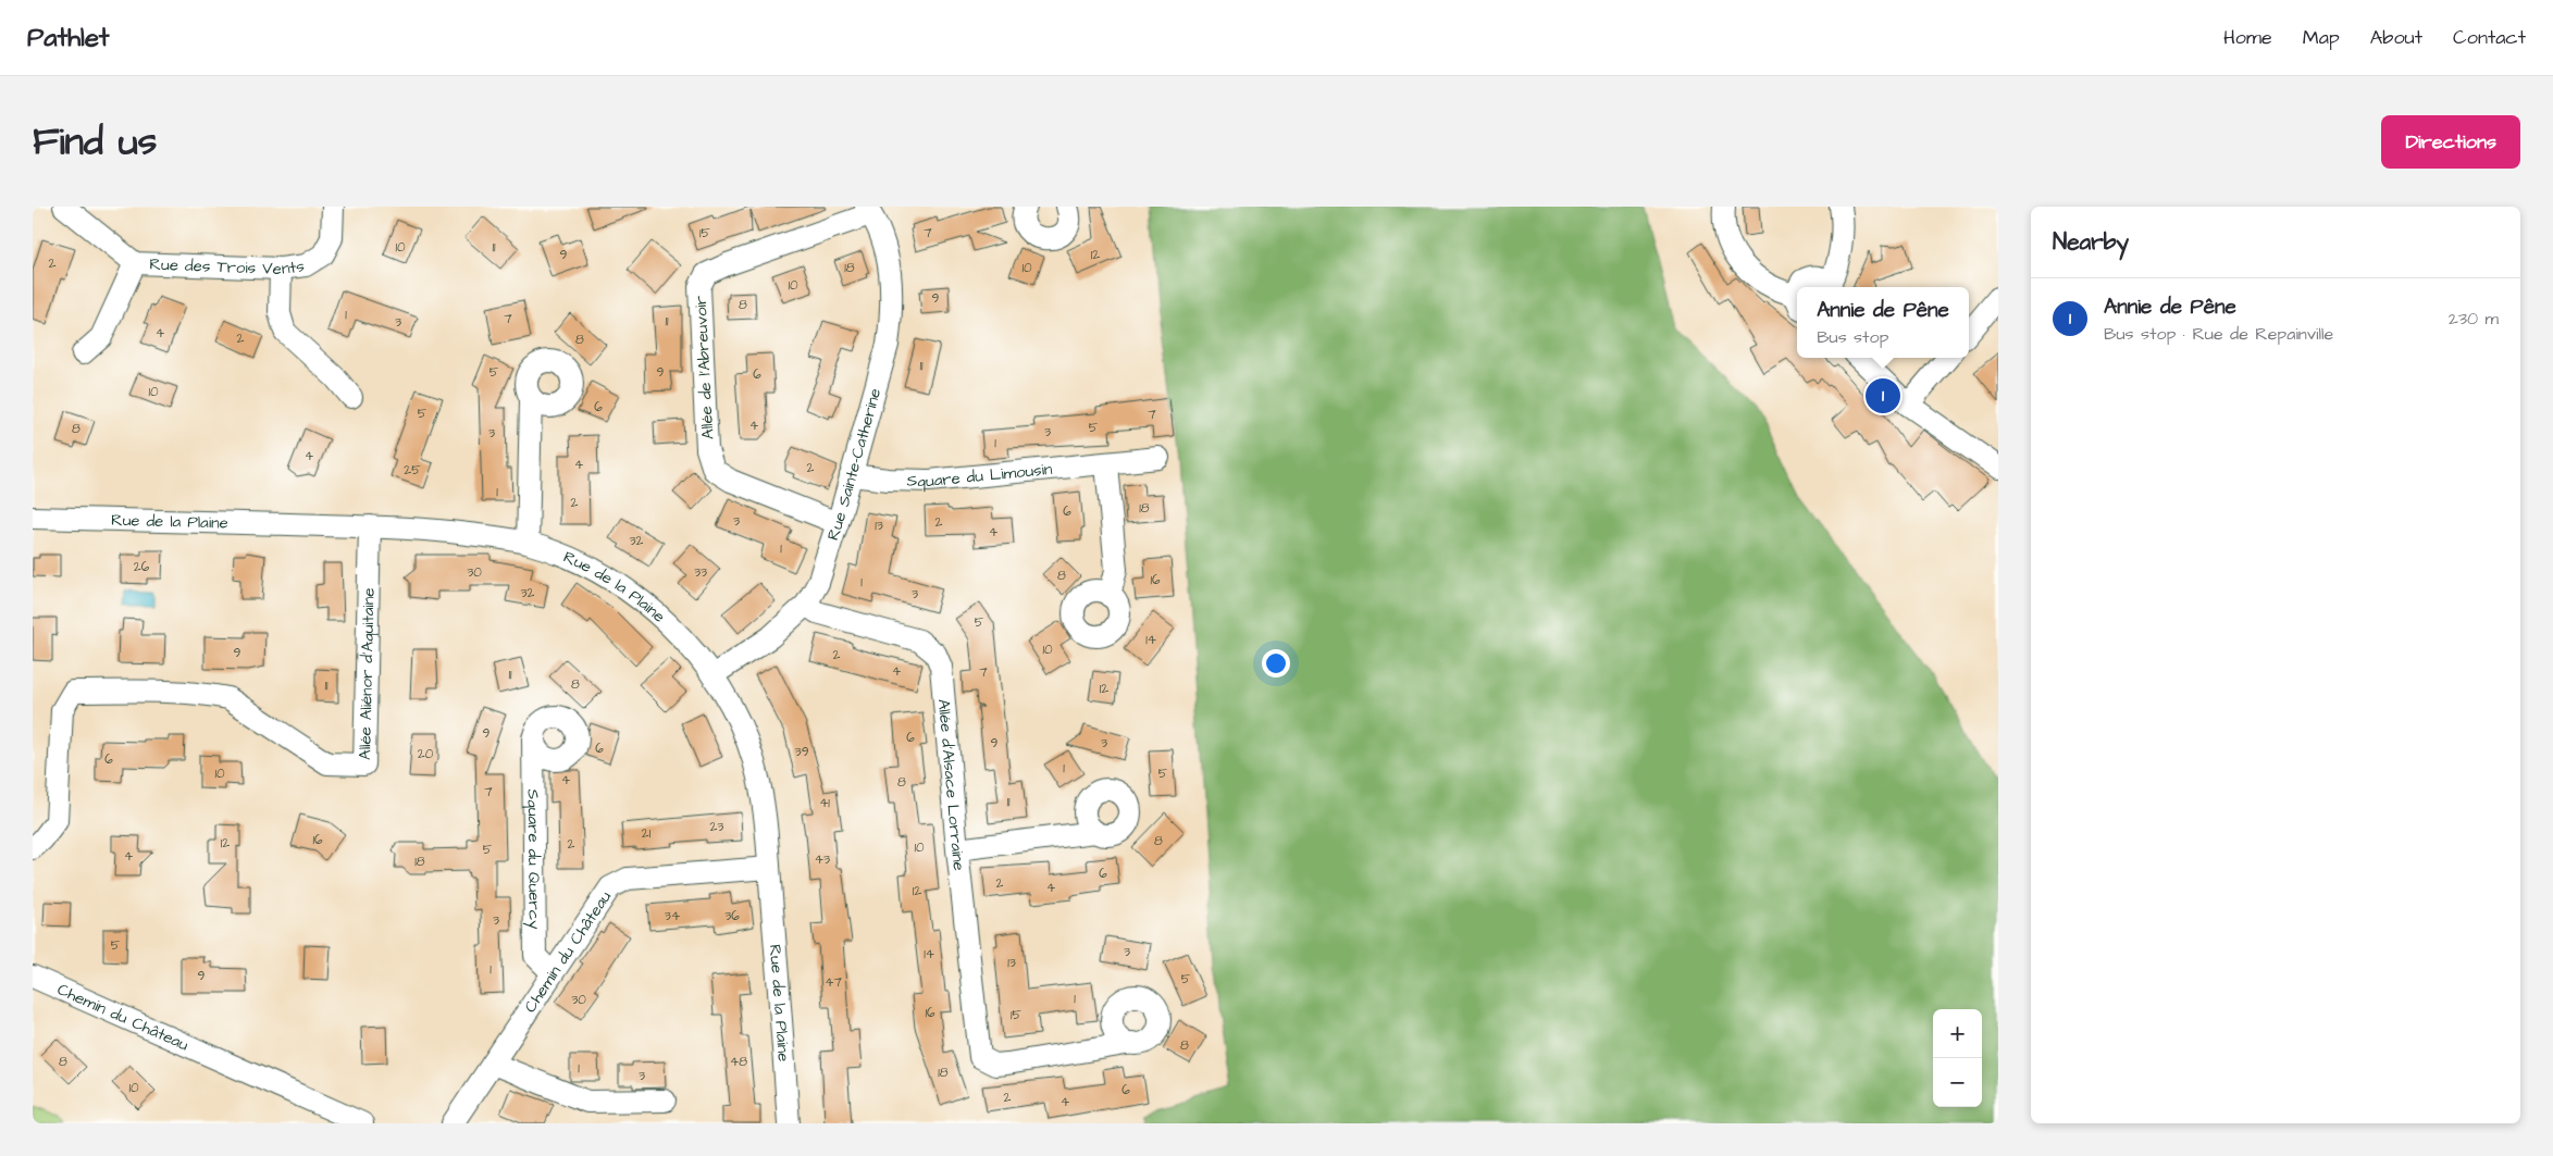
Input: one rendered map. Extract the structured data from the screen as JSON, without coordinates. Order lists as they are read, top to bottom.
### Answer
{
  "streets": {
    "street": [
      "Rue des Trois Vents",
      "Allée de l'Abreuvoir",
      "Rue Sainte-Catherine",
      "Square du Limousin",
      "Rue de la Plaine",
      "Allée Aliénor d'Aquitaine",
      "Allée d'Alsace Lorraine",
      "Square du Quercy",
      "Chemin du Château"
    ]
  },
  "crossings": [
    ["Allée de l'Abreuvoir", "Rue Sainte-Catherine"],
    ["Rue Sainte-Catherine", "Square du Limousin"],
    ["Rue Sainte-Catherine", "Rue de la Plaine"],
    ["Rue Sainte-Catherine", "Allée d'Alsace Lorraine"],
    ["Rue de la Plaine", "Allée Aliénor d'Aquitaine"],
    ["Rue de la Plaine", "Chemin du Château"],
    ["Square du Quercy", "Chemin du Château"]
  ],
  "house_numbers": [
    "15",
    "7",
    "10",
    "11",
    "9",
    "12",
    "2",
    "18",
    "10",
    "10",
    "9",
    "8",
    "1",
    "7",
    "11",
    "3",
    "4",
    "2",
    "8",
    "11",
    "5",
    "9",
    "6",
    "10",
    "6",
    "5",
    "7",
    "4",
    "5",
    "8",
    "3",
    "3",
    "1",
    "4",
    "4",
    "2",
    "25",
    "1",
    "2",
    "18",
    "6",
    "3",
    "2",
    "13",
    "4",
    "32",
    "1",
    "26",
    "30",
    "33",
    "8",
    "16",
    "1",
    "32",
    "3",
    "5",
    "14",
    "10",
    "9",
    "2",
    "4",
    "7",
    "11",
    "8",
    "11",
    "12",
    "9",
    "6",
    "9",
    "3",
    "6",
    "39",
    "20",
    "6",
    "1",
    "10",
    "5",
    "4",
    "8",
    "7",
    "11",
    "41",
    "23",
    "21",
    "16",
    "8",
    "12",
    "2",
    "10",
    "5",
    "4",
    "43",
    "18",
    "6",
    "2",
    "4",
    "12",
    "34",
    "36",
    "3",
    "5",
    "3",
    "14",
    "13",
    "1",
    "9",
    "5",
    "47",
    "1",
    "30",
    "16",
    "15",
    "8",
    "8",
    "48",
    "1",
    "18",
    "3",
    "10",
    "6",
    "2",
    "4"
  ],
  "page": {
    "header": "Pathlet",
    "nav": [
      "Home",
      "Map",
      "About",
      "Contact"
    ],
    "title": "Find us",
    "buttons": "Directions",
    "heading": "Nearby",
    "list": [
      {
        "mark": "1",
        "name": "Annie de Pêne",
        "note": "Bus stop · Rue de Repainville",
        "value": "230 m"
      }
    ],
    "popup": ["Annie de Pêne", "Bus stop"],
    "pins": "1",
    "map_buttons": ["+", "−"]
  }
}
